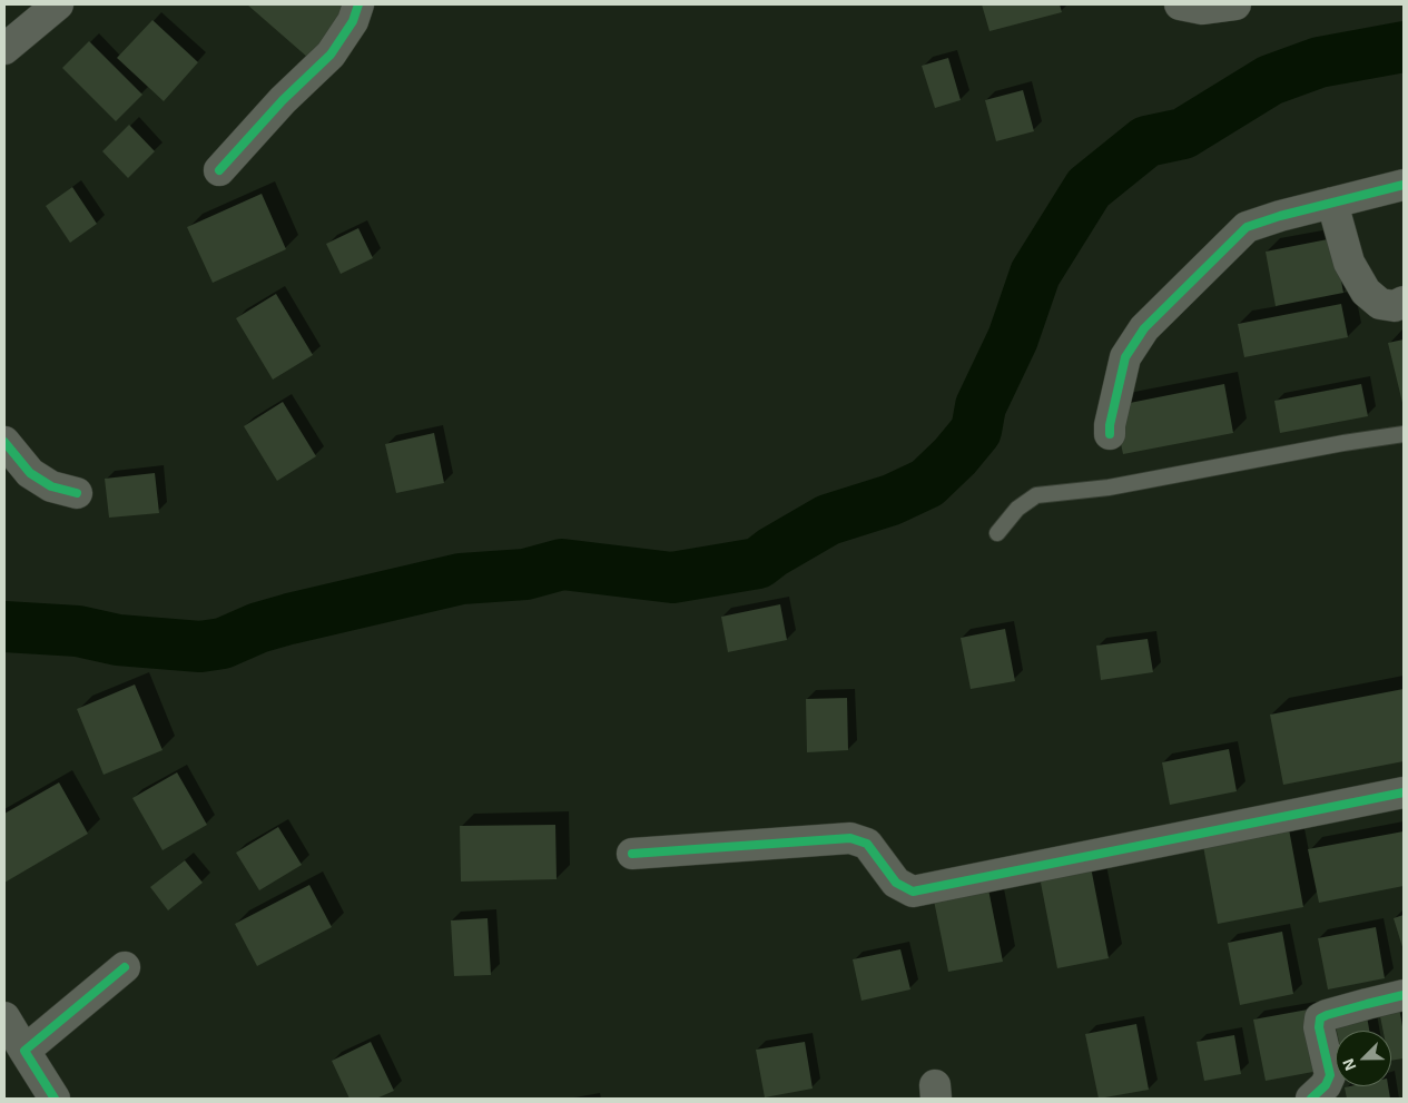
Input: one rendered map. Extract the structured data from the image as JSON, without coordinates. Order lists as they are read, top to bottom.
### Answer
{
  "north": "bottom left"
}
